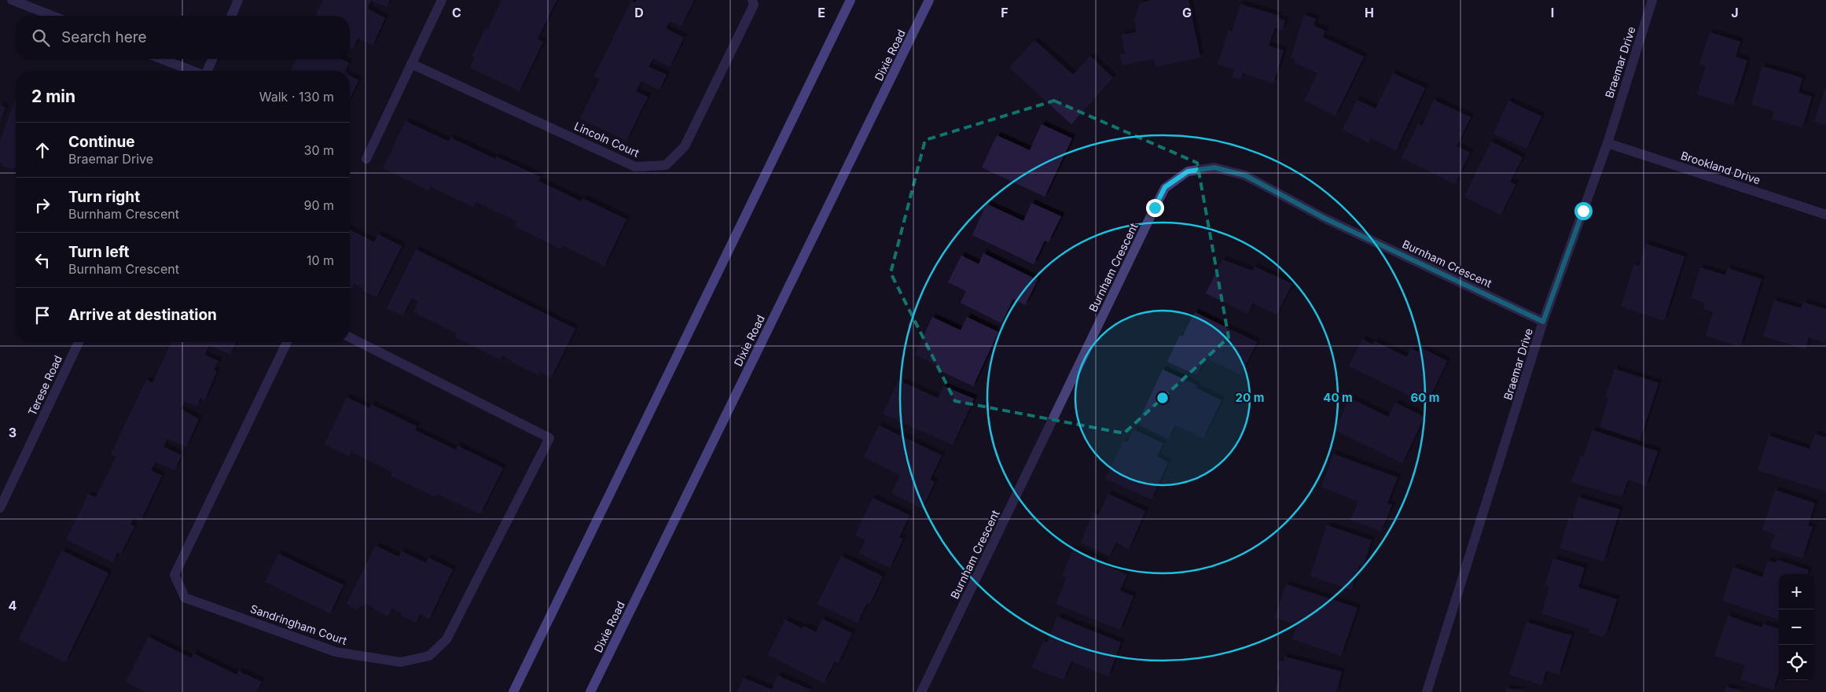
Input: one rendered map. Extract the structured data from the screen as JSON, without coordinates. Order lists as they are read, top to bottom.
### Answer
{
  "streets": {
    "main road": ["Dixie Road"],
    "street": [
      "Braemar Drive",
      "Lincoln Court",
      "Brookland Drive",
      "Burnham Crescent",
      "Terese Road",
      "Sandringham Court"
    ]
  },
  "crossings": [
    ["Braemar Drive", "Brookland Drive"],
    ["Braemar Drive", "Burnham Crescent"]
  ],
  "page": {
    "search": "Search here",
    "heading": ["2 min", "Walk · 130 m"],
    "list": [
      ["Continue", "Braemar Drive", "30 m"],
      ["Turn right", "Burnham Crescent", "90 m"],
      ["Turn left", "Burnham Crescent", "10 m"],
      "Arrive at destination"
    ],
    "map_buttons": ["+", "−"]
  },
  "grid": {
    "columns": [
      "C",
      "D",
      "E",
      "F",
      "G",
      "H",
      "I",
      "J"
    ],
    "rows": ["3", "4"]
  },
  "rings": ["20 m", "40 m", "60 m"]
}
